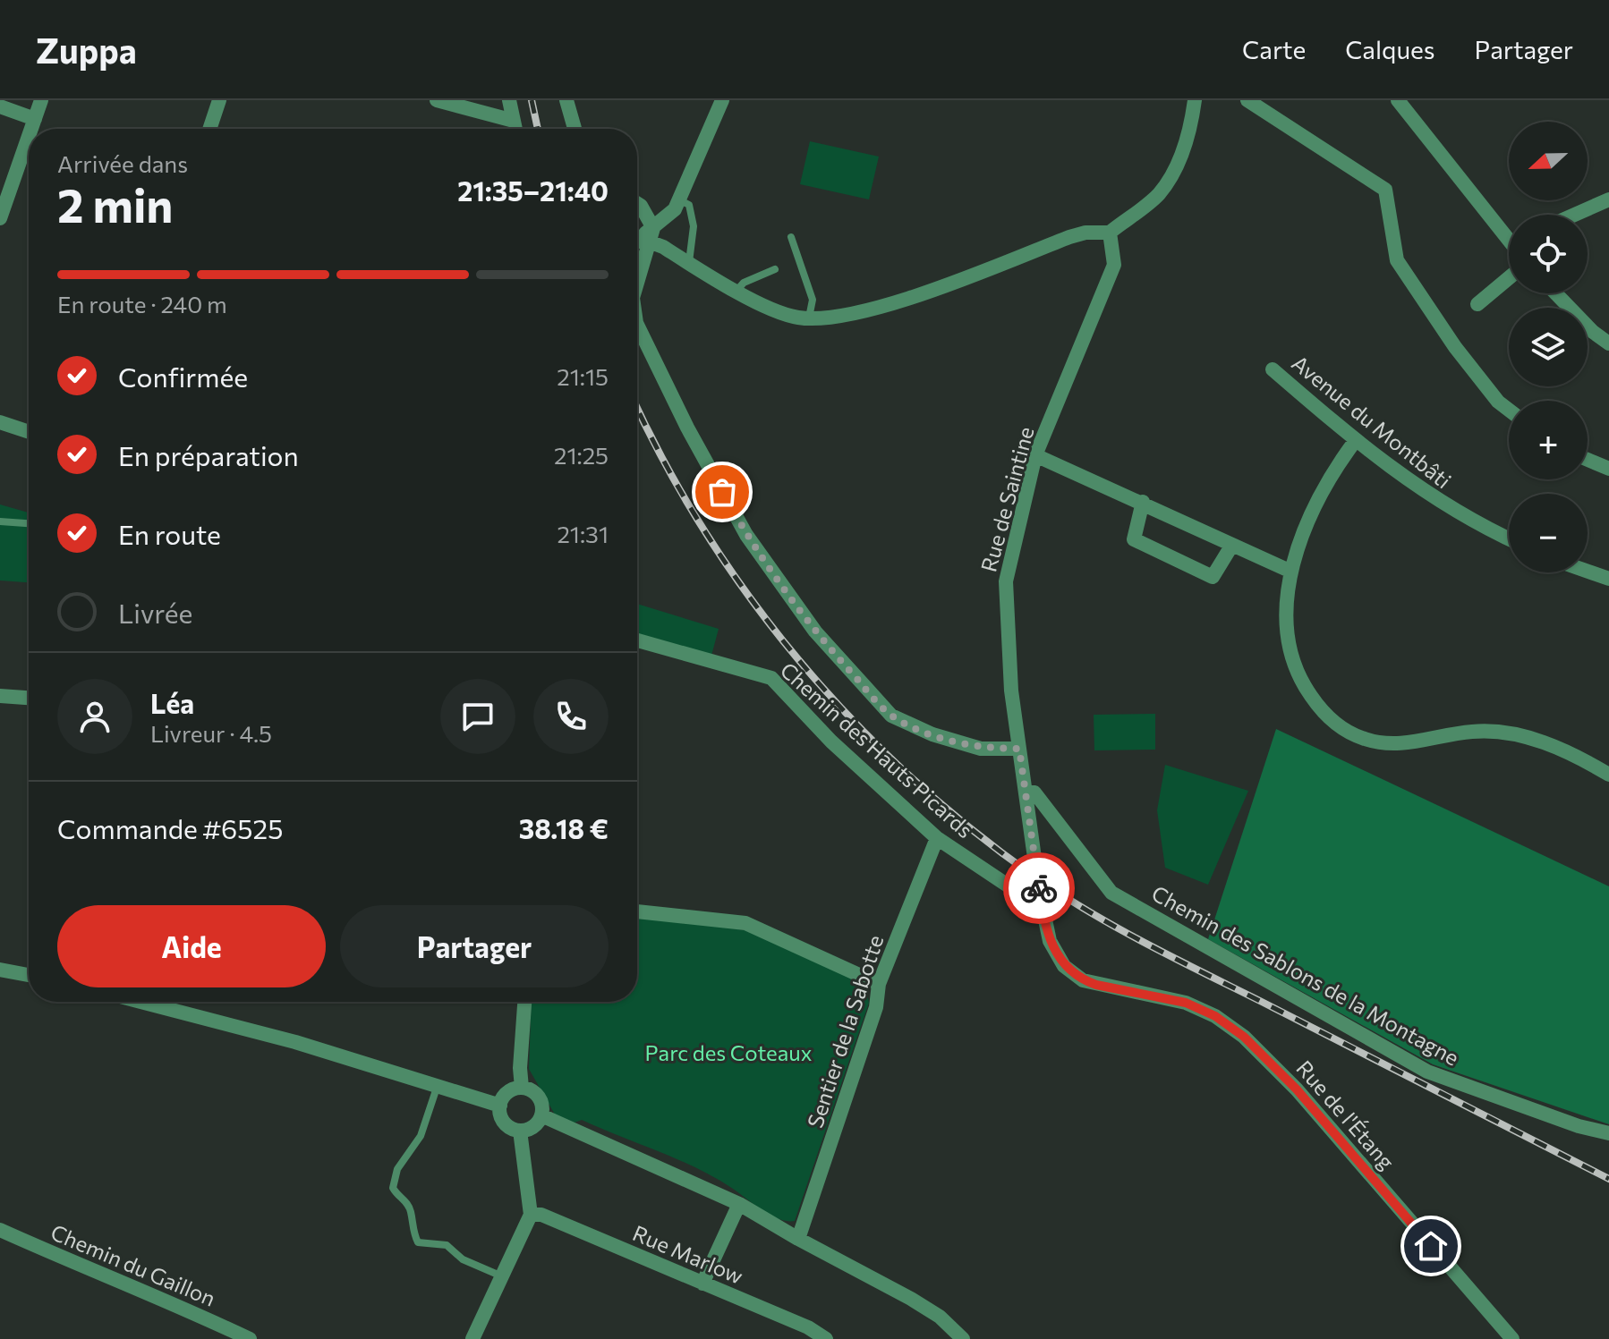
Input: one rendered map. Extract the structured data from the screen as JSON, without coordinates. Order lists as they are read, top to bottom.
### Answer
{
  "streets": {
    "street": [
      "Avenue du Montbâti",
      "Rue de Saintine",
      "Chemin des Hauts Picards",
      "Chemin des Sablons de la Montagne",
      "Sentier de la Sabotte",
      "Rue de l'Étang",
      "Rue Marlow",
      "Chemin du Gaillon"
    ]
  },
  "crossings": [
    ["Rue de Saintine", "Chemin des Hauts Picards"],
    ["Rue de Saintine", "Chemin des Sablons de la Montagne"],
    ["Rue de Saintine", "Rue de l'Étang"],
    ["Chemin des Hauts Picards", "Sentier de la Sabotte"],
    ["Chemin des Hauts Picards", "Rue de l'Étang"]
  ],
  "parks": ["Parc des Coteaux"],
  "north": "left",
  "page": {
    "header": "Zuppa",
    "nav": ["Carte", "Calques", "Partager"],
    "map_buttons": ["+", "−"],
    "heading": ["2 min", "Arrivée dans", "21:35–21:40"],
    "panel": [
      "Léa",
      "Livreur · 4.5",
      "Commande #6525",
      "38.18 €"
    ],
    "bar": "En route · 240 m",
    "list": [
      ["Confirmée", "21:15"],
      ["En préparation", "21:25"],
      ["En route", "21:31"],
      "Livrée"
    ],
    "buttons": ["Aide", "Partager"]
  }
}
